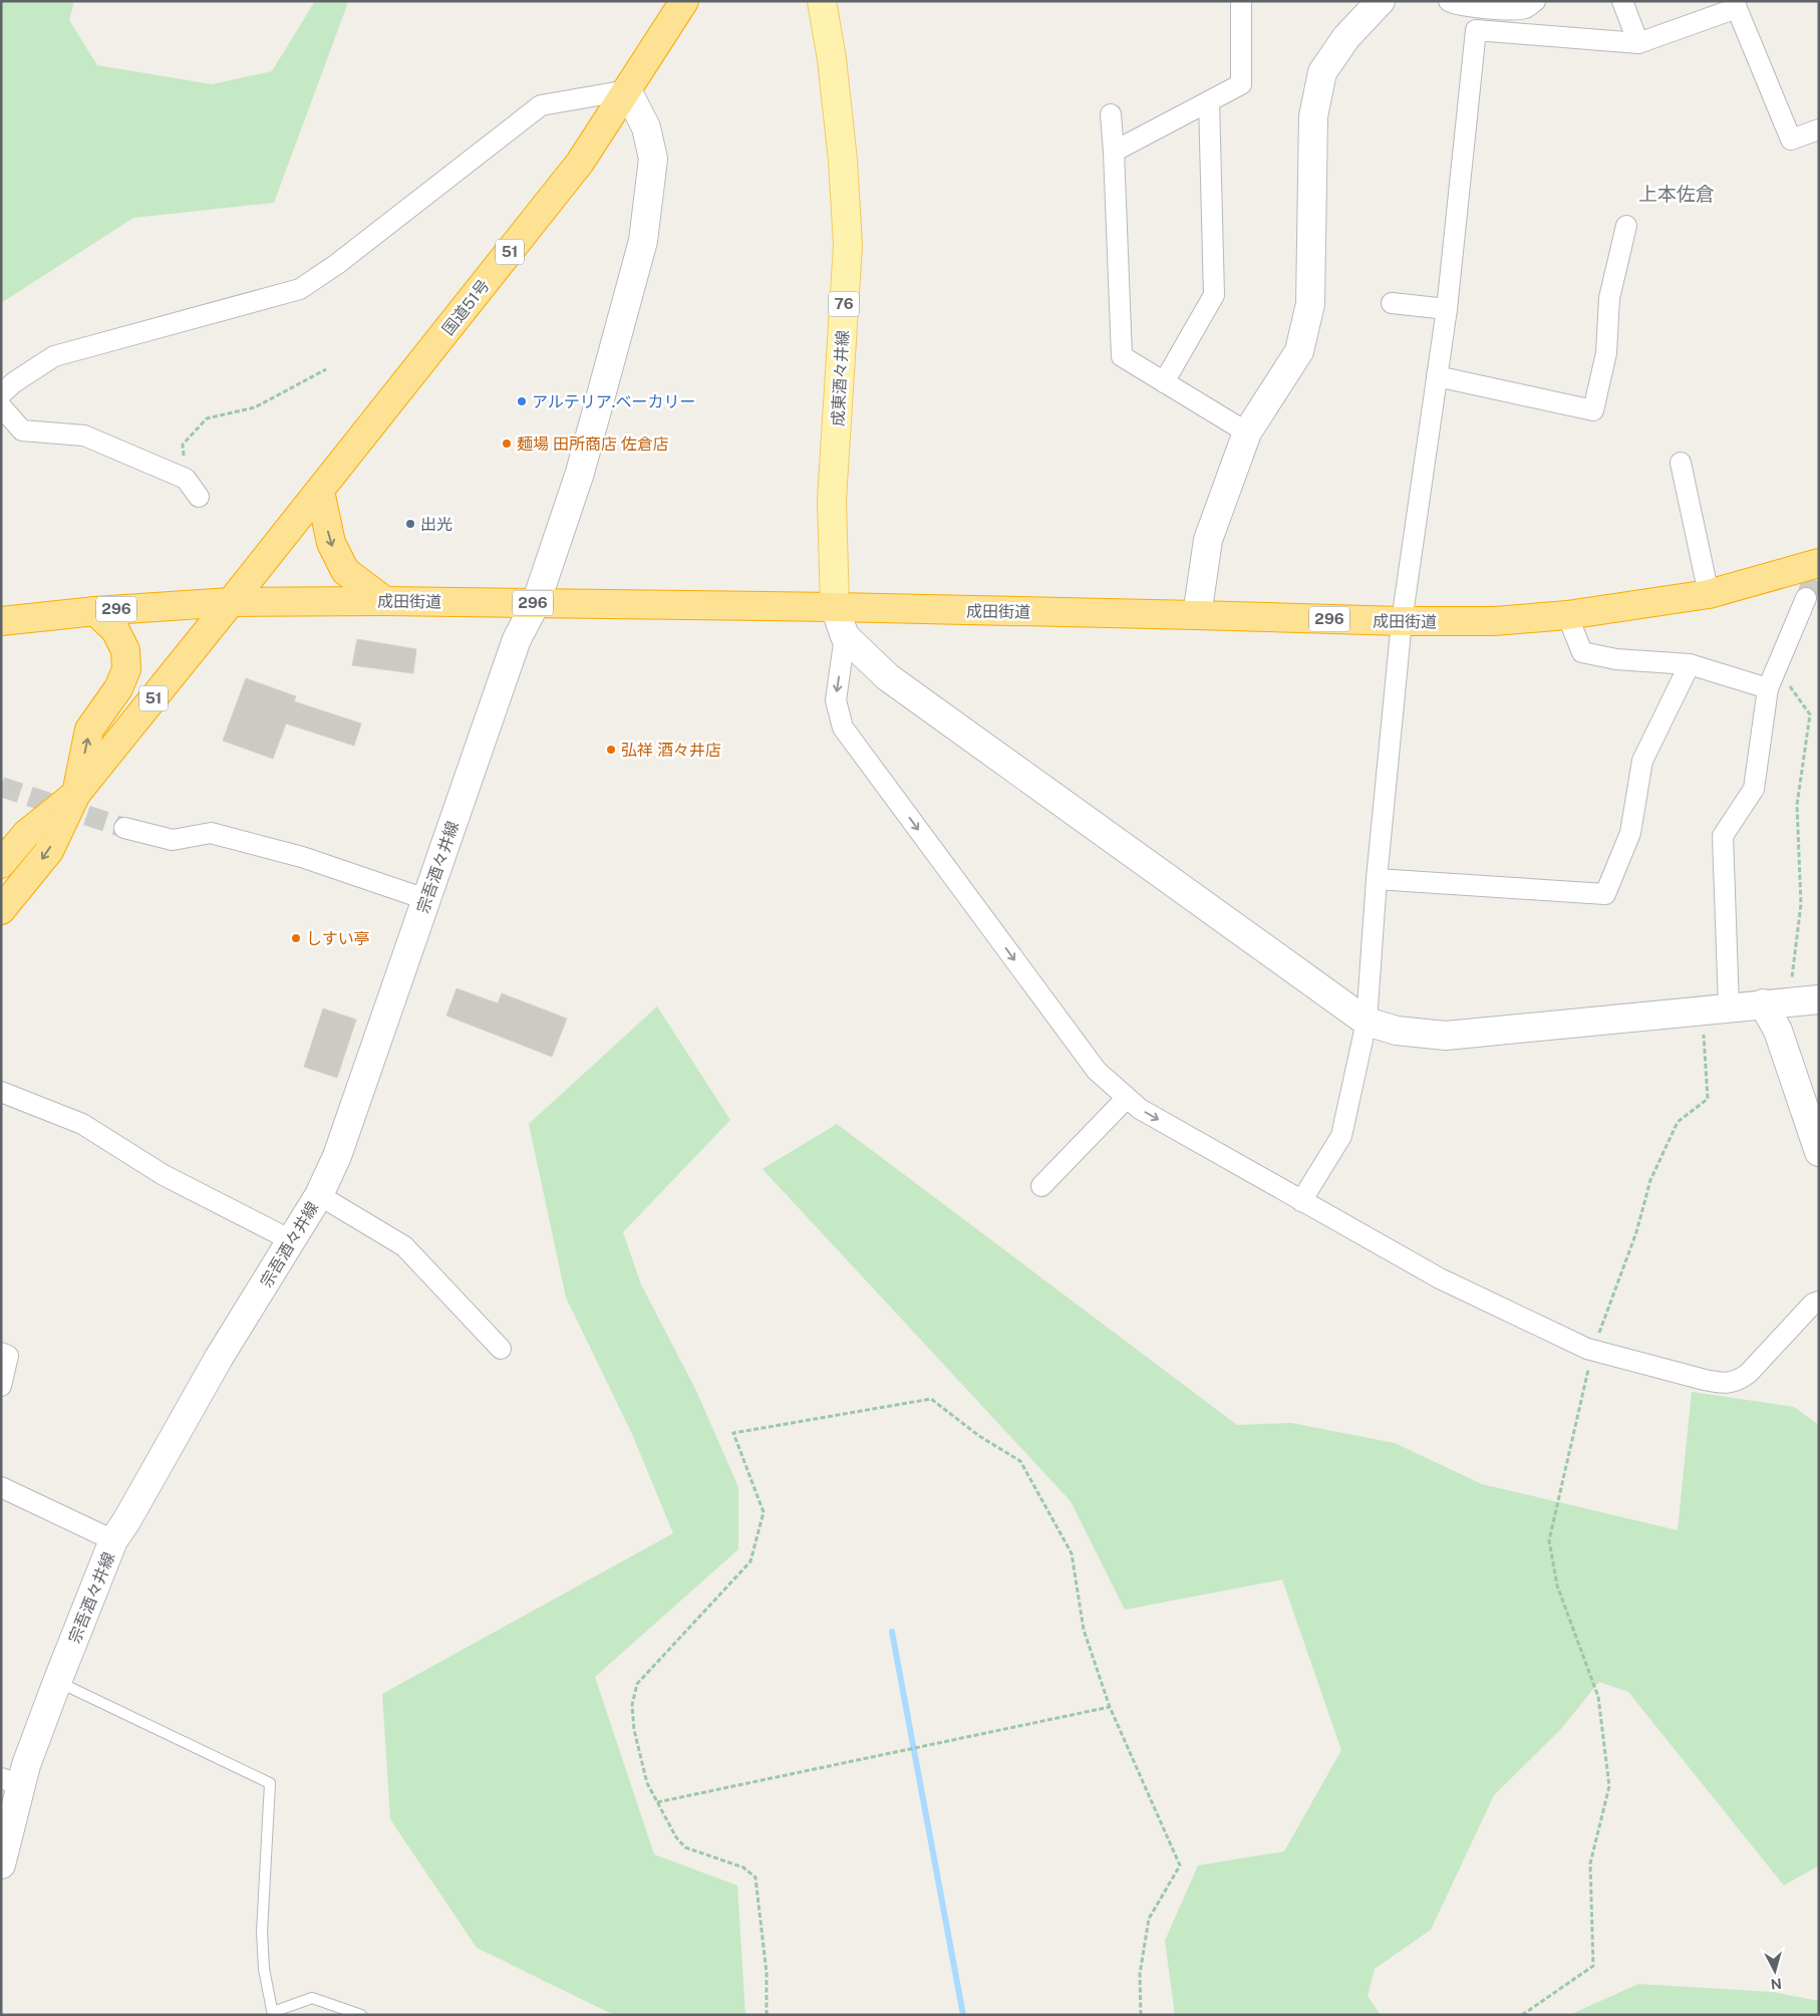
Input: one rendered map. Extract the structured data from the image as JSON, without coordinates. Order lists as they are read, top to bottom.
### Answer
{
  "streets": {
    "highway": [
      "51",
      "国道51号",
      "成田街道",
      "296"
    ],
    "main road": ["76", "成東酒々井線"],
    "street": ["宗吾酒々井線"]
  },
  "crossings": [
    ["51", "国道51号"],
    ["51", "成田街道"],
    ["51", "296"],
    ["国道51号", "成田街道"],
    ["国道51号", "296"],
    ["国道51号", "宗吾酒々井線"],
    ["成東酒々井線", "成田街道"],
    ["成田街道", "296"],
    ["成田街道", "宗吾酒々井線"]
  ],
  "districts": ["上本佐倉"],
  "places": [
    "アルテリア.ベーカリー",
    "麺場 田所商店 佐倉店",
    "出光",
    "弘祥 酒々井店",
    "しすい亭"
  ],
  "north": "bottom"
}
